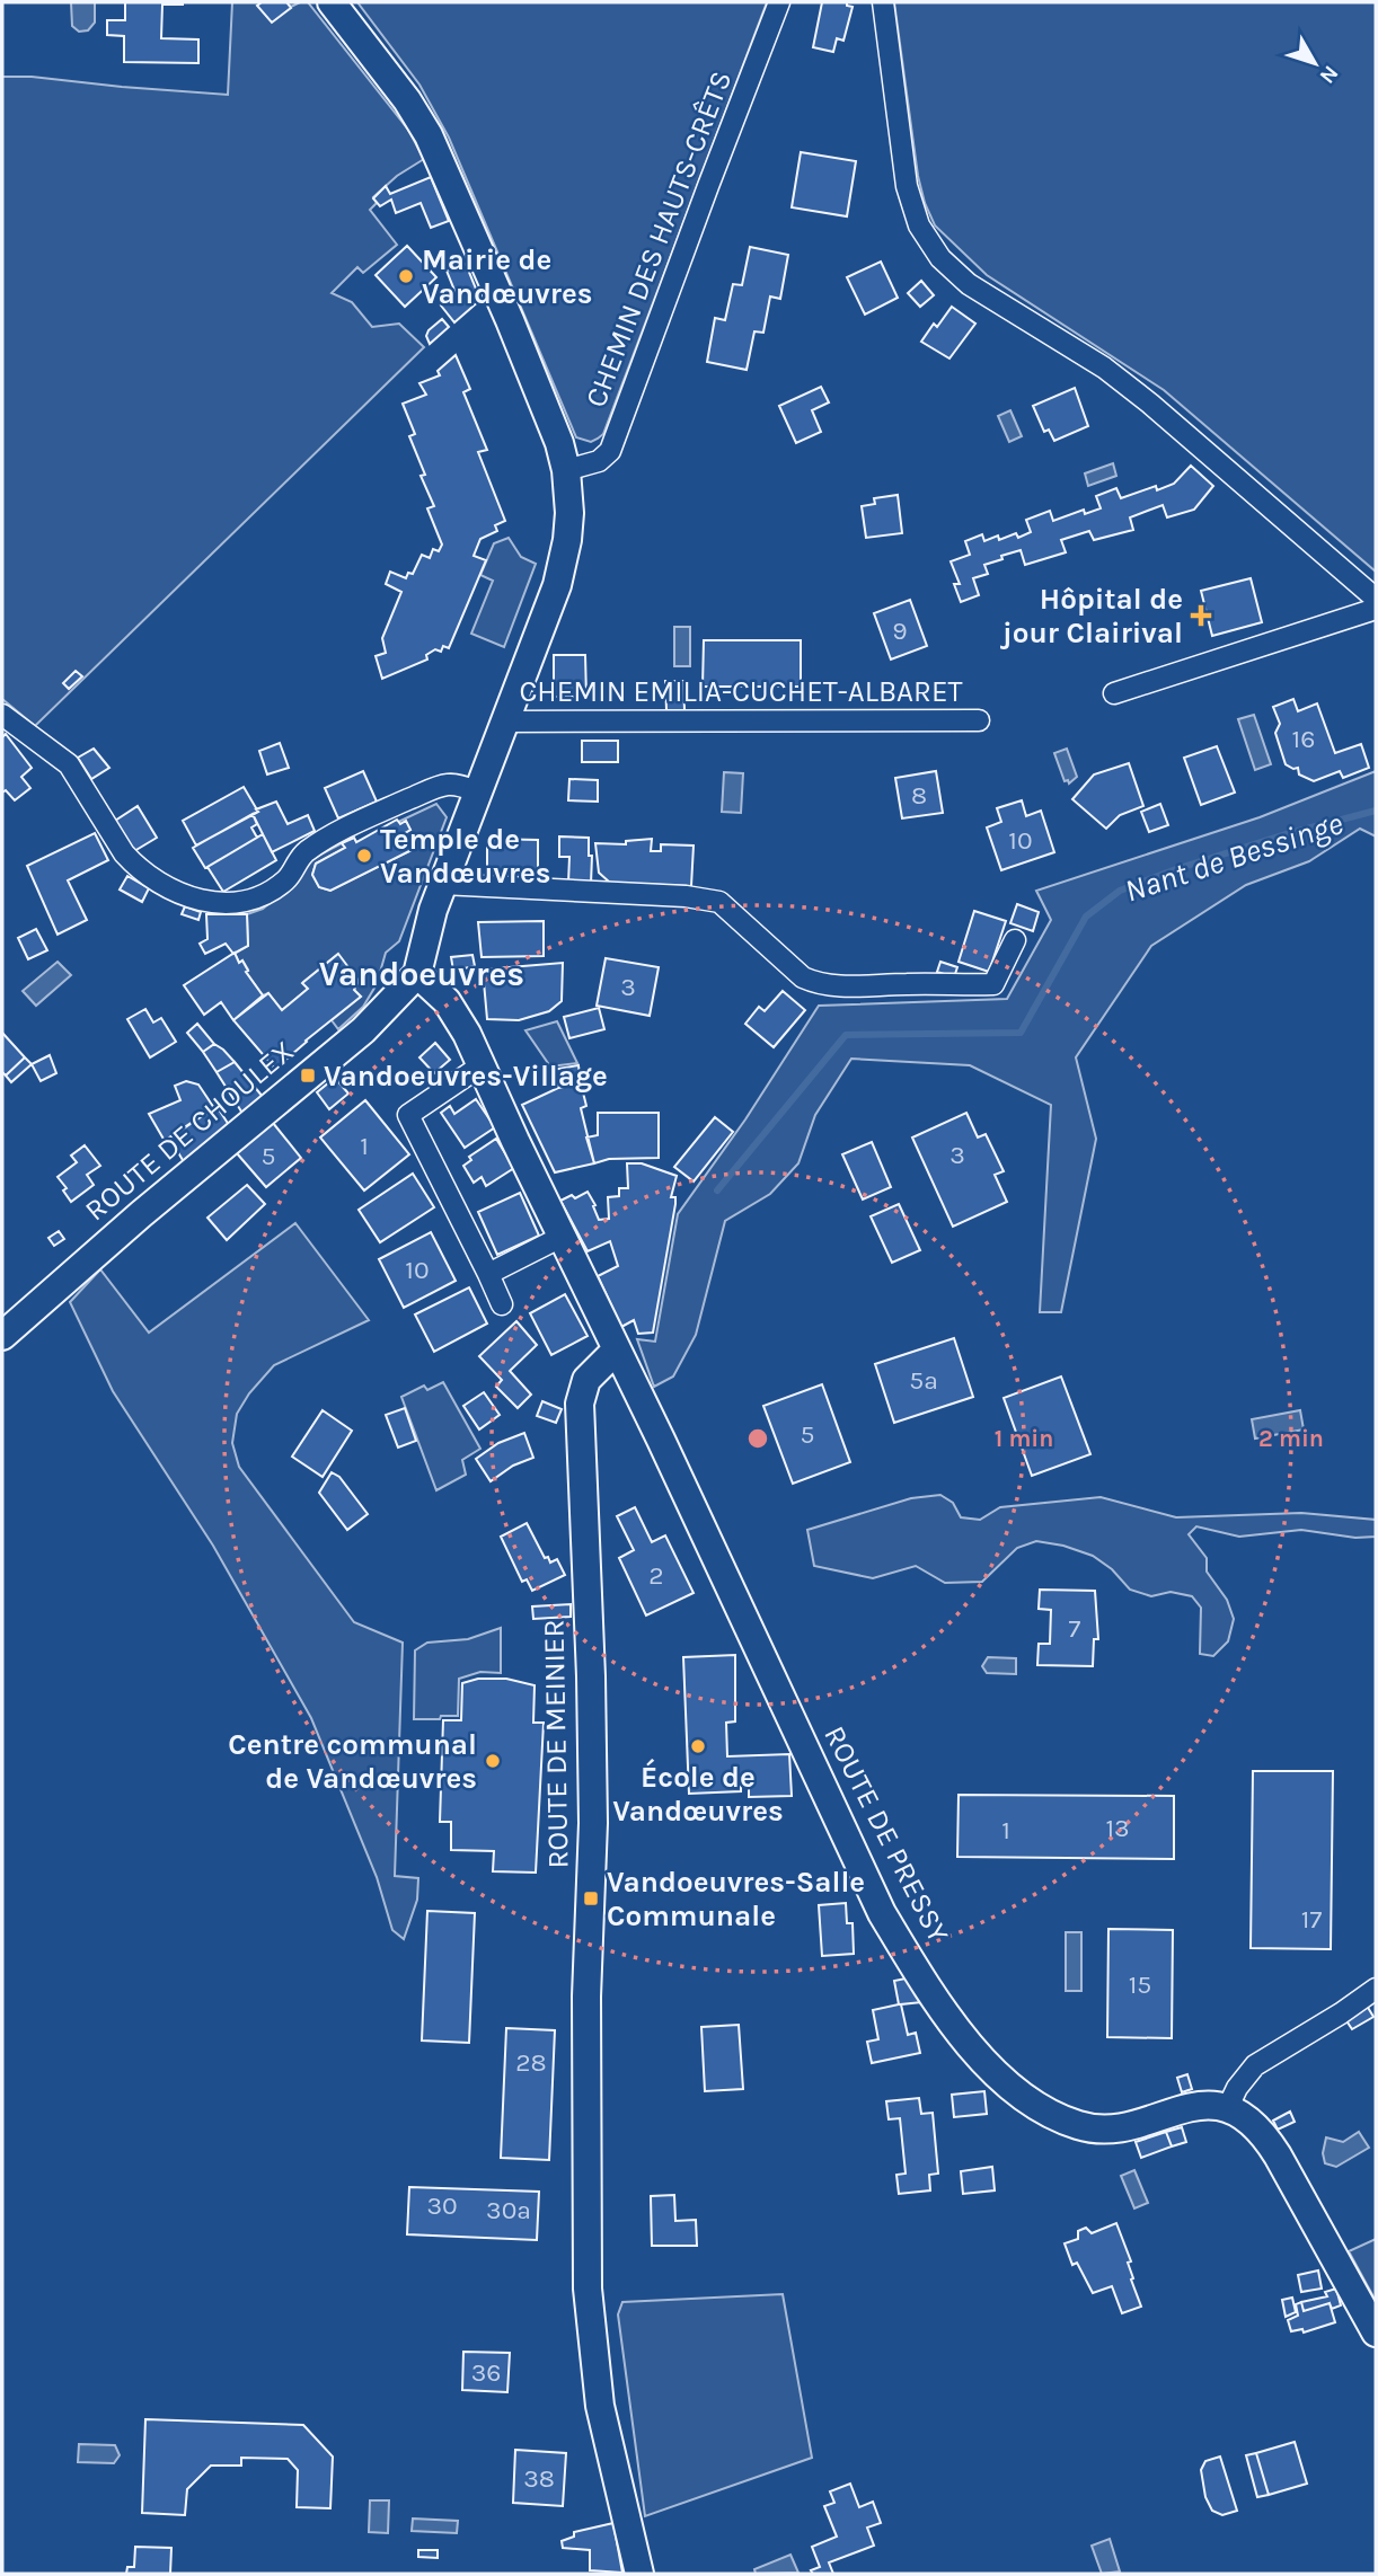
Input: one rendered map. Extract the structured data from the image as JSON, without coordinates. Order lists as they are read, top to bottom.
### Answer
{
  "streets": {
    "street": [
      "CHEMIN DES HAUTS-CRÊTS",
      "CHEMIN EMILIA-CUCHET-ALBARET",
      "ROUTE DE CHOULEX",
      "ROUTE DE MEINIER",
      "ROUTE DE PRESSY"
    ]
  },
  "crossings": [
    ["ROUTE DE MEINIER", "ROUTE DE PRESSY"]
  ],
  "districts": ["Vandoeuvres"],
  "water": ["Nant de Bessinge"],
  "places": {
    "other": [
      "Mairie de Vandœuvres",
      "Temple de Vandœuvres",
      "École de Vandœuvres",
      "Centre communal de Vandœuvres"
    ],
    "health": ["Hôpital de jour Clairival"],
    "transit": ["Vandoeuvres-Village", "Vandoeuvres-Salle Communale"]
  },
  "house_numbers": [
    "9",
    "16",
    "8",
    "10",
    "3",
    "1",
    "3",
    "5",
    "10",
    "5a",
    "5",
    "2",
    "7",
    "13",
    "1",
    "17",
    "15",
    "28",
    "30",
    "30a",
    "36",
    "38"
  ],
  "north": "bottom right",
  "rings": ["1 min", "2 min"]
}
